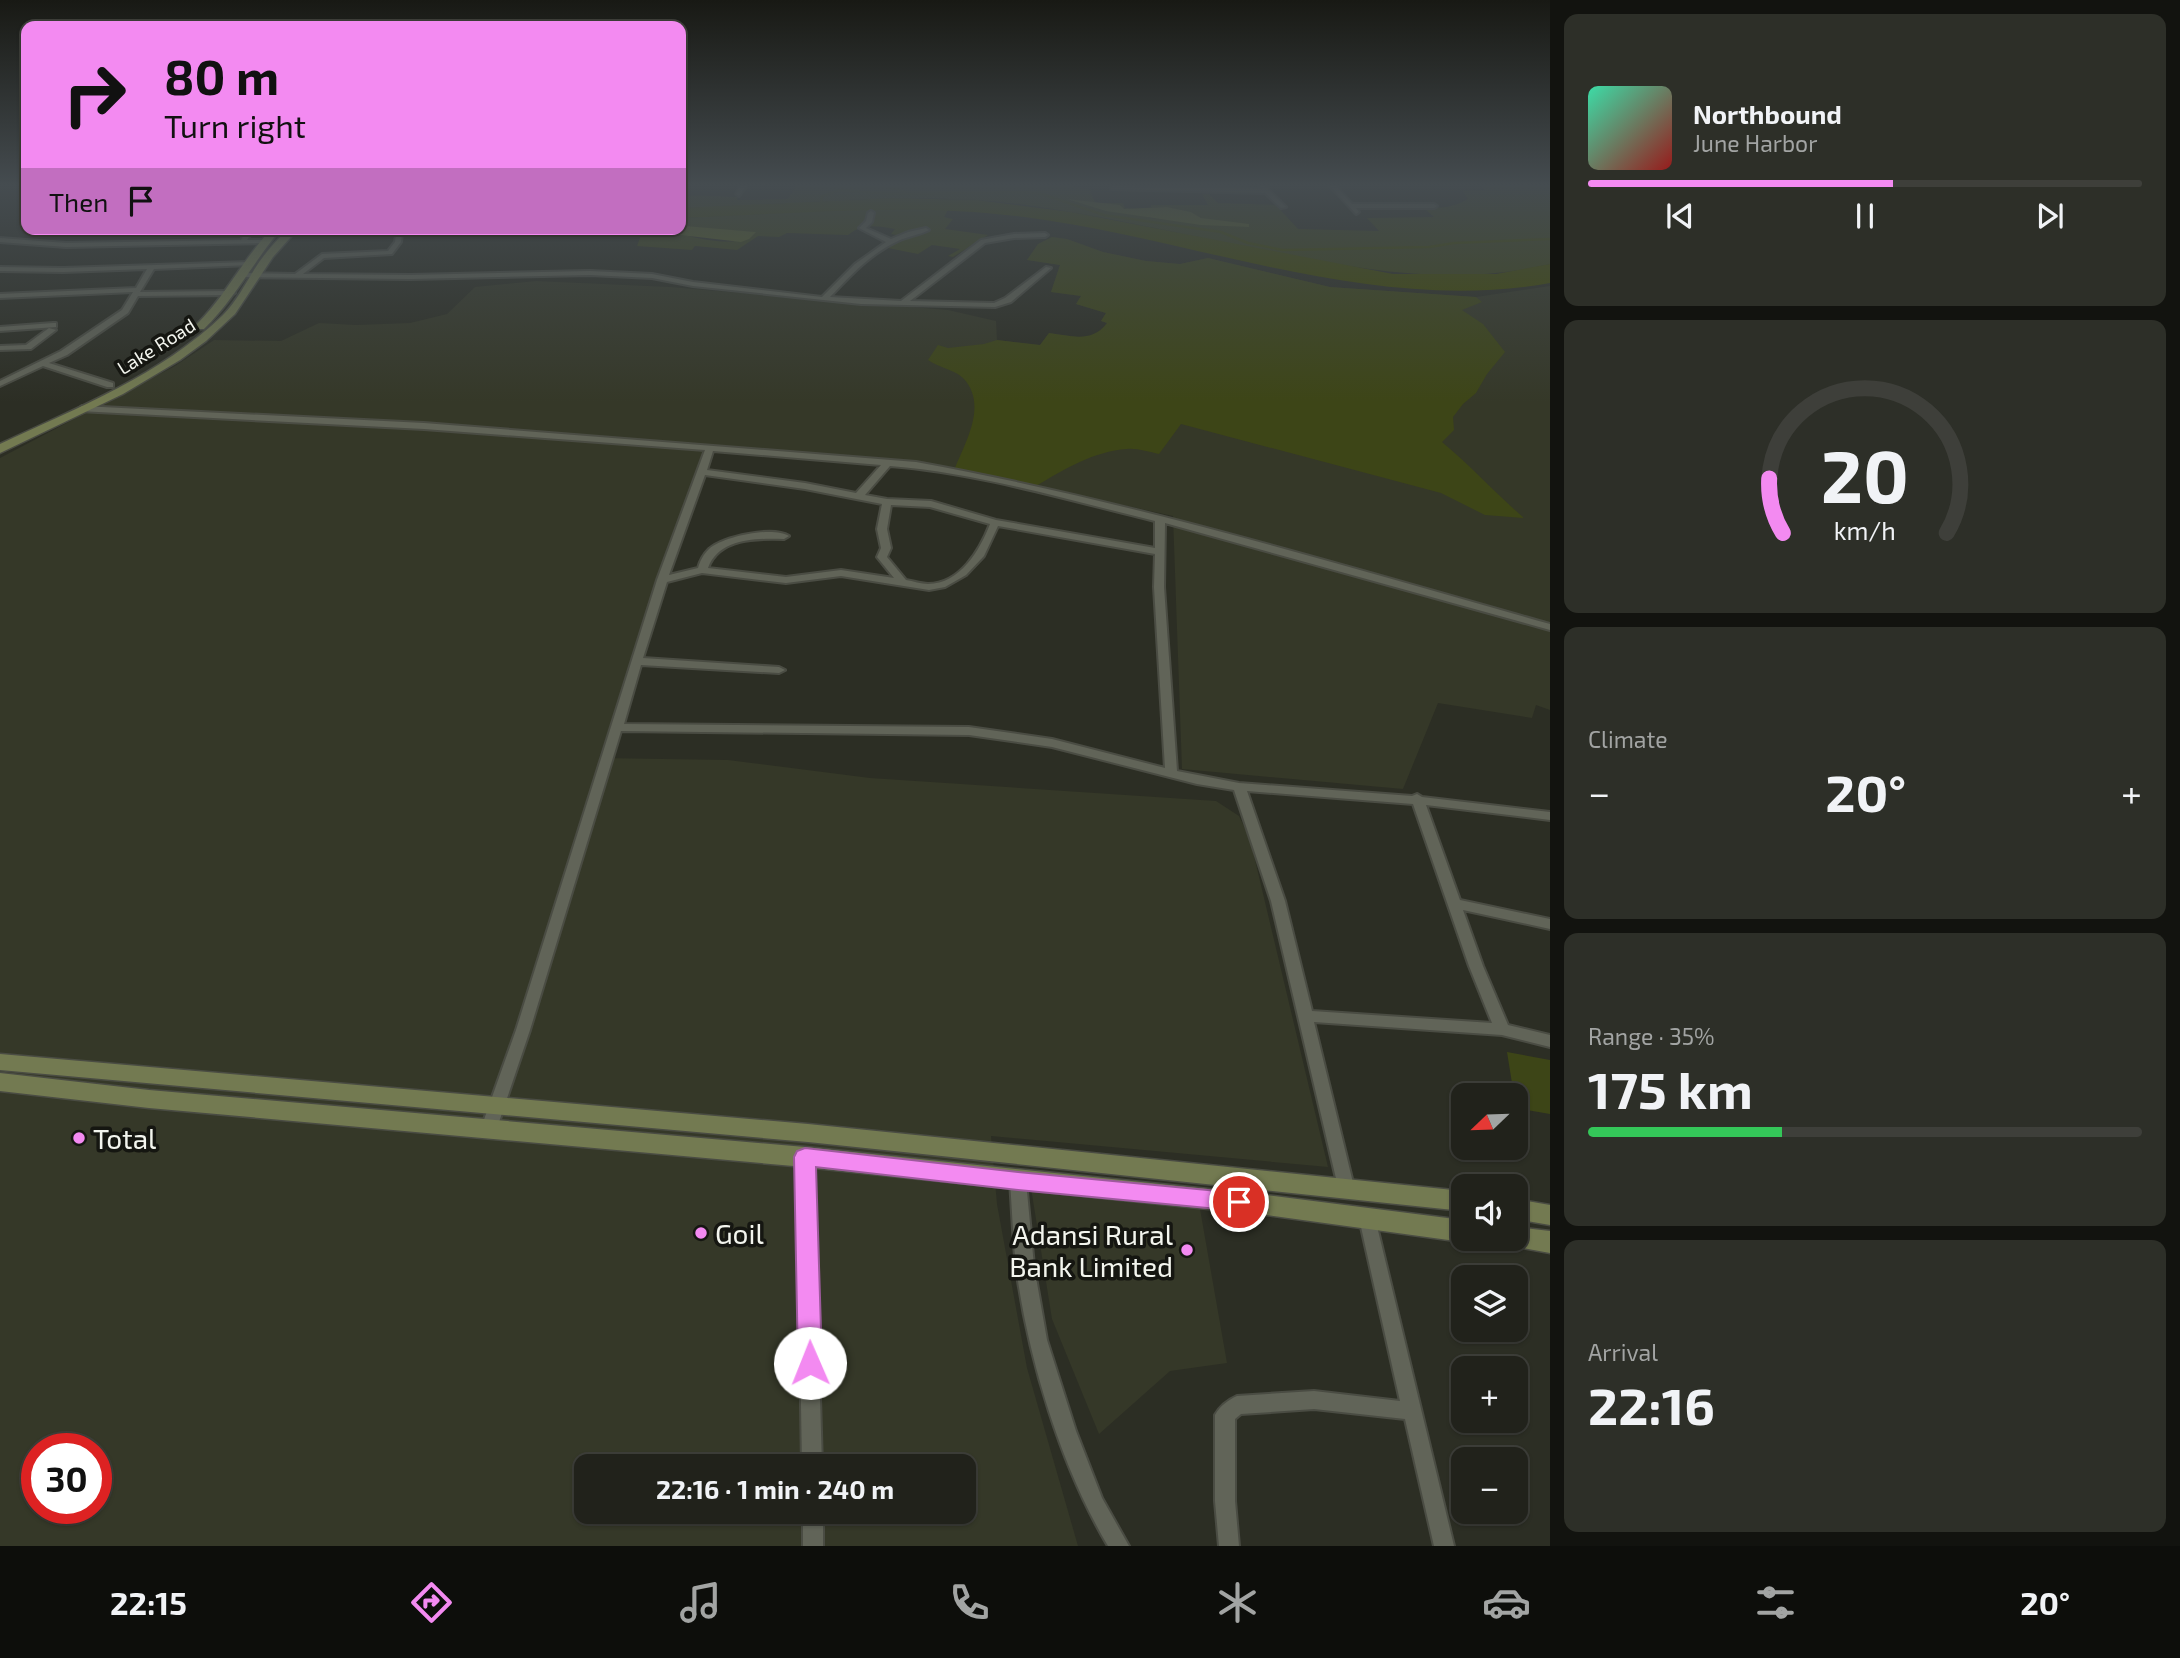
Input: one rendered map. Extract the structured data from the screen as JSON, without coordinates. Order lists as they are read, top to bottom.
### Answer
{
  "streets": {
    "main road": ["Lake Road"]
  },
  "places": ["Total", "Goil", "Adansi Rural Bank Limited"],
  "north": "bottom left",
  "page": {
    "turn": ["80 m", "Turn right"],
    "song": ["Northbound", "June Harbor"],
    "then": "Then",
    "tile": [
      "Climate",
      ["Range · 35%", "175 km"],
      ["Arrival", "22:16"]
    ],
    "heat": ["−", "20°", "+"],
    "map_buttons": ["+", "−"],
    "limit": "30",
    "trip": "22:16 · 1 min · 240 m",
    "tabs": ["22:15", "20°"],
    "gauge": ["20", "km/h"]
  }
}
